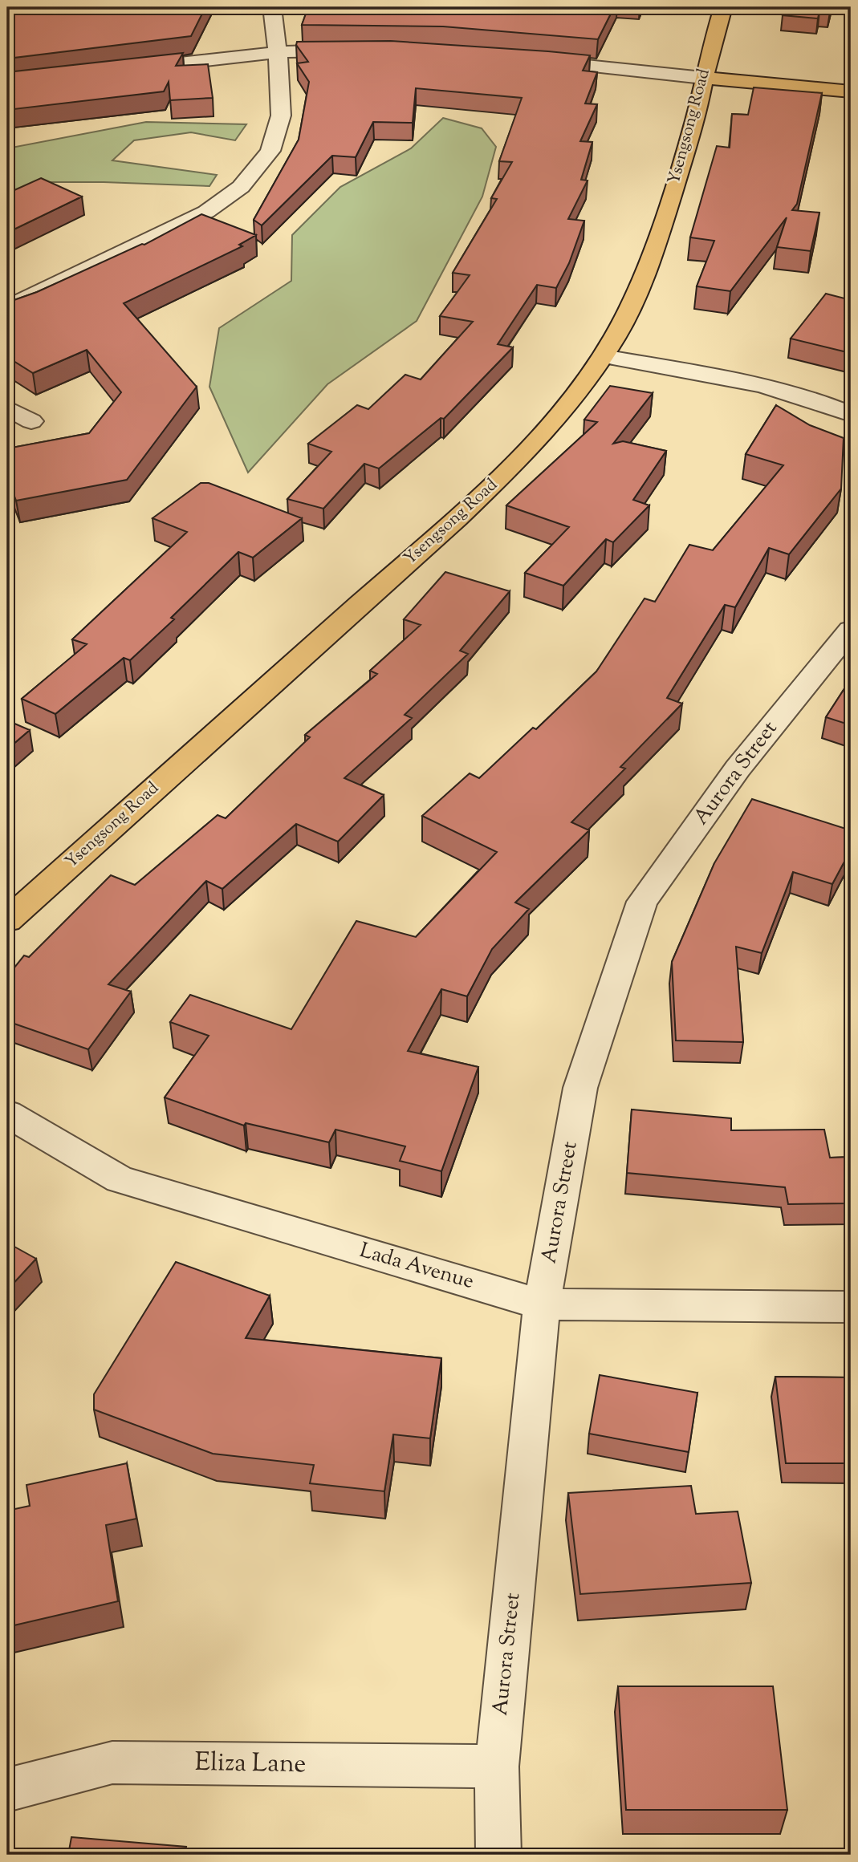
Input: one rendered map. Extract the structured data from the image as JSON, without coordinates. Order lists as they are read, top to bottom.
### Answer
{
  "streets": {
    "main road": ["Ysengsong Road"],
    "street": ["Aurora Street", "Lada Avenue", "Eliza Lane"]
  },
  "crossings": [
    ["Aurora Street", "Lada Avenue"],
    ["Aurora Street", "Eliza Lane"]
  ]
}
